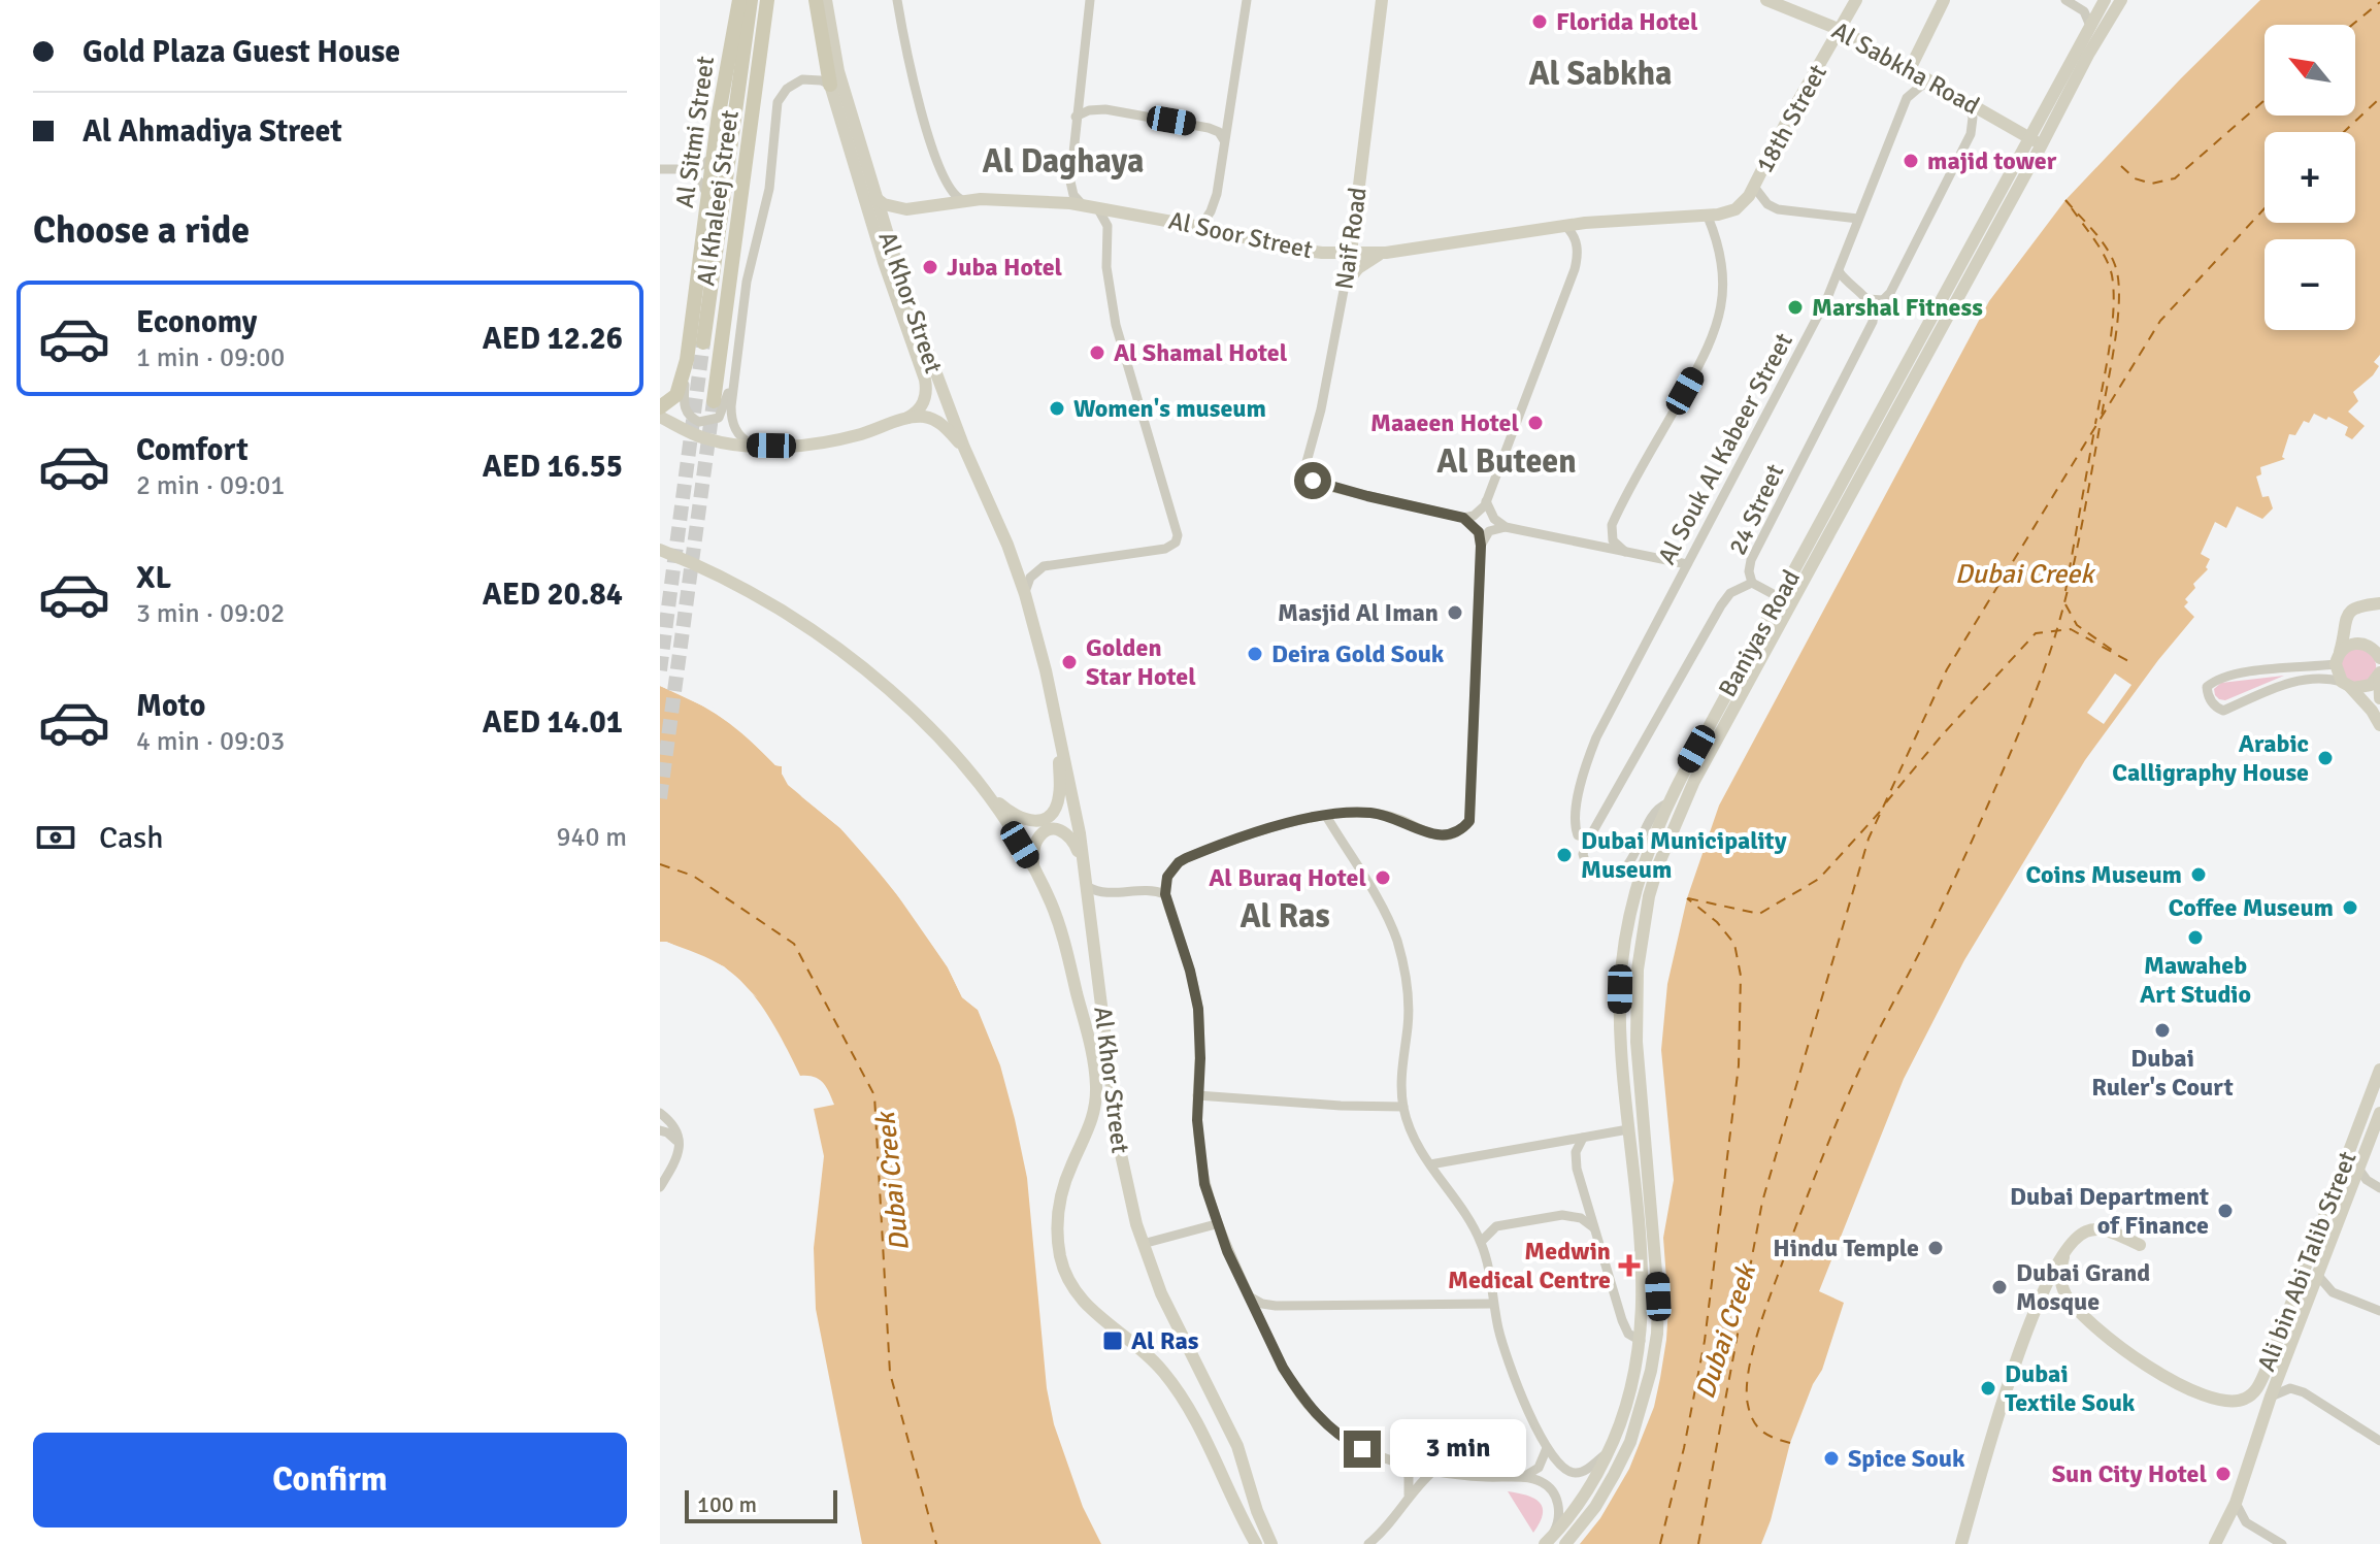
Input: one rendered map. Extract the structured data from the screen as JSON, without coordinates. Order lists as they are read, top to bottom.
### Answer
{
  "streets": {
    "main road": [
      "Al Sabkha Road",
      "18th Street",
      "Al Sitmi Street",
      "Al Khaleej Street",
      "Al Soor Street",
      "Naif Road",
      "Al Khor Street",
      "Baniyas Road",
      "Ali bin Abi Talib Street"
    ],
    "street": ["Al Souk Al Kabeer Street", "24 Street"]
  },
  "crossings": [
    ["Al Sabkha Road", "18th Street"],
    ["Al Sabkha Road", "Al Souk Al Kabeer Street"],
    ["Al Sabkha Road", "Baniyas Road"],
    ["18th Street", "Al Soor Street"],
    ["Al Soor Street", "Naif Road"],
    ["Al Soor Street", "Al Khor Street"],
    ["Al Souk Al Kabeer Street", "24 Street"]
  ],
  "districts": [
    "Al Sabkha",
    "Al Daghaya",
    "Al Buteen",
    "Al Ras"
  ],
  "water": ["Dubai Creek"],
  "places": {
    "other": [
      "Florida Hotel",
      "majid tower",
      "Juba Hotel",
      "Marshal Fitness",
      "Al Shamal Hotel",
      "Women's museum",
      "Maaeen Hotel",
      "Masjid Al Iman",
      "Deira Gold Souk",
      "Golden Star Hotel",
      "Arabic Calligraphy House",
      "Dubai Municipality Museum",
      "Coins Museum",
      "Al Buraq Hotel",
      "Coffee Museum",
      "Mawaheb Art Studio",
      "Dubai Ruler's Court",
      "Dubai Department of Finance",
      "Hindu Temple",
      "Dubai Grand Mosque",
      "Dubai Textile Souk",
      "Spice Souk",
      "Sun City Hotel"
    ],
    "health": ["Medwin Medical Centre"],
    "transit": ["Al Ras"]
  },
  "scale_bar": "100 m",
  "north": "top left",
  "page": {
    "banner": ["Gold Plaza Guest House", "Al Ahmadiya Street"],
    "map_buttons": ["+", "−"],
    "heading": "Choose a ride",
    "list": [
      {
        "name": "Economy",
        "note": "1 min · 09:00",
        "value": "AED 12.26"
      },
      {
        "name": "Comfort",
        "note": "2 min · 09:01",
        "value": "AED 16.55"
      },
      {
        "name": "XL",
        "note": "3 min · 09:02",
        "value": "AED 20.84"
      },
      {
        "name": "Moto",
        "note": "4 min · 09:03",
        "value": "AED 14.01"
      }
    ],
    "pay": ["Cash", "940 m"],
    "buttons": "Confirm",
    "bubble": "3 min",
    "scale": "100 m"
  }
}
